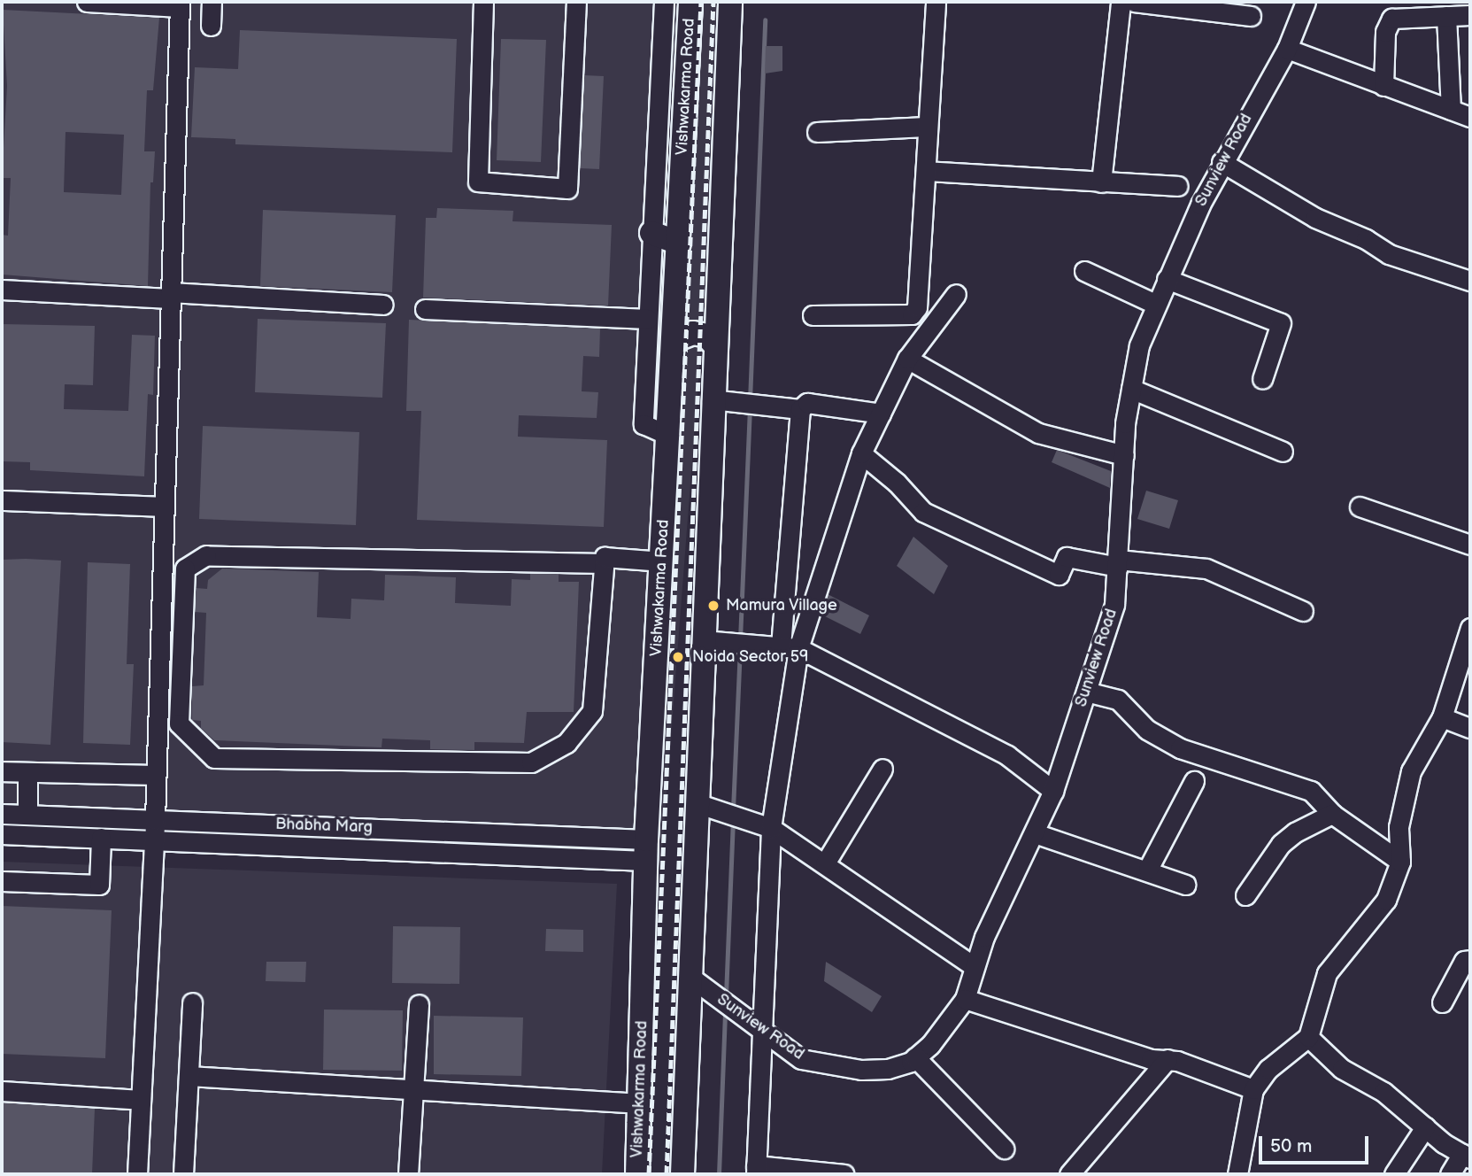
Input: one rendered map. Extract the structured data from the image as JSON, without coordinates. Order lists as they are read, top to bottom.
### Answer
{
  "streets": {
    "main road": ["Vishwakarma Road"],
    "street": ["Sunview Road", "Bhabha Marg"]
  },
  "crossings": [
    ["Vishwakarma Road", "Bhabha Marg"]
  ],
  "places": ["Mamura Village", "Noida Sector 59"],
  "scale_bar": "50 m"
}
